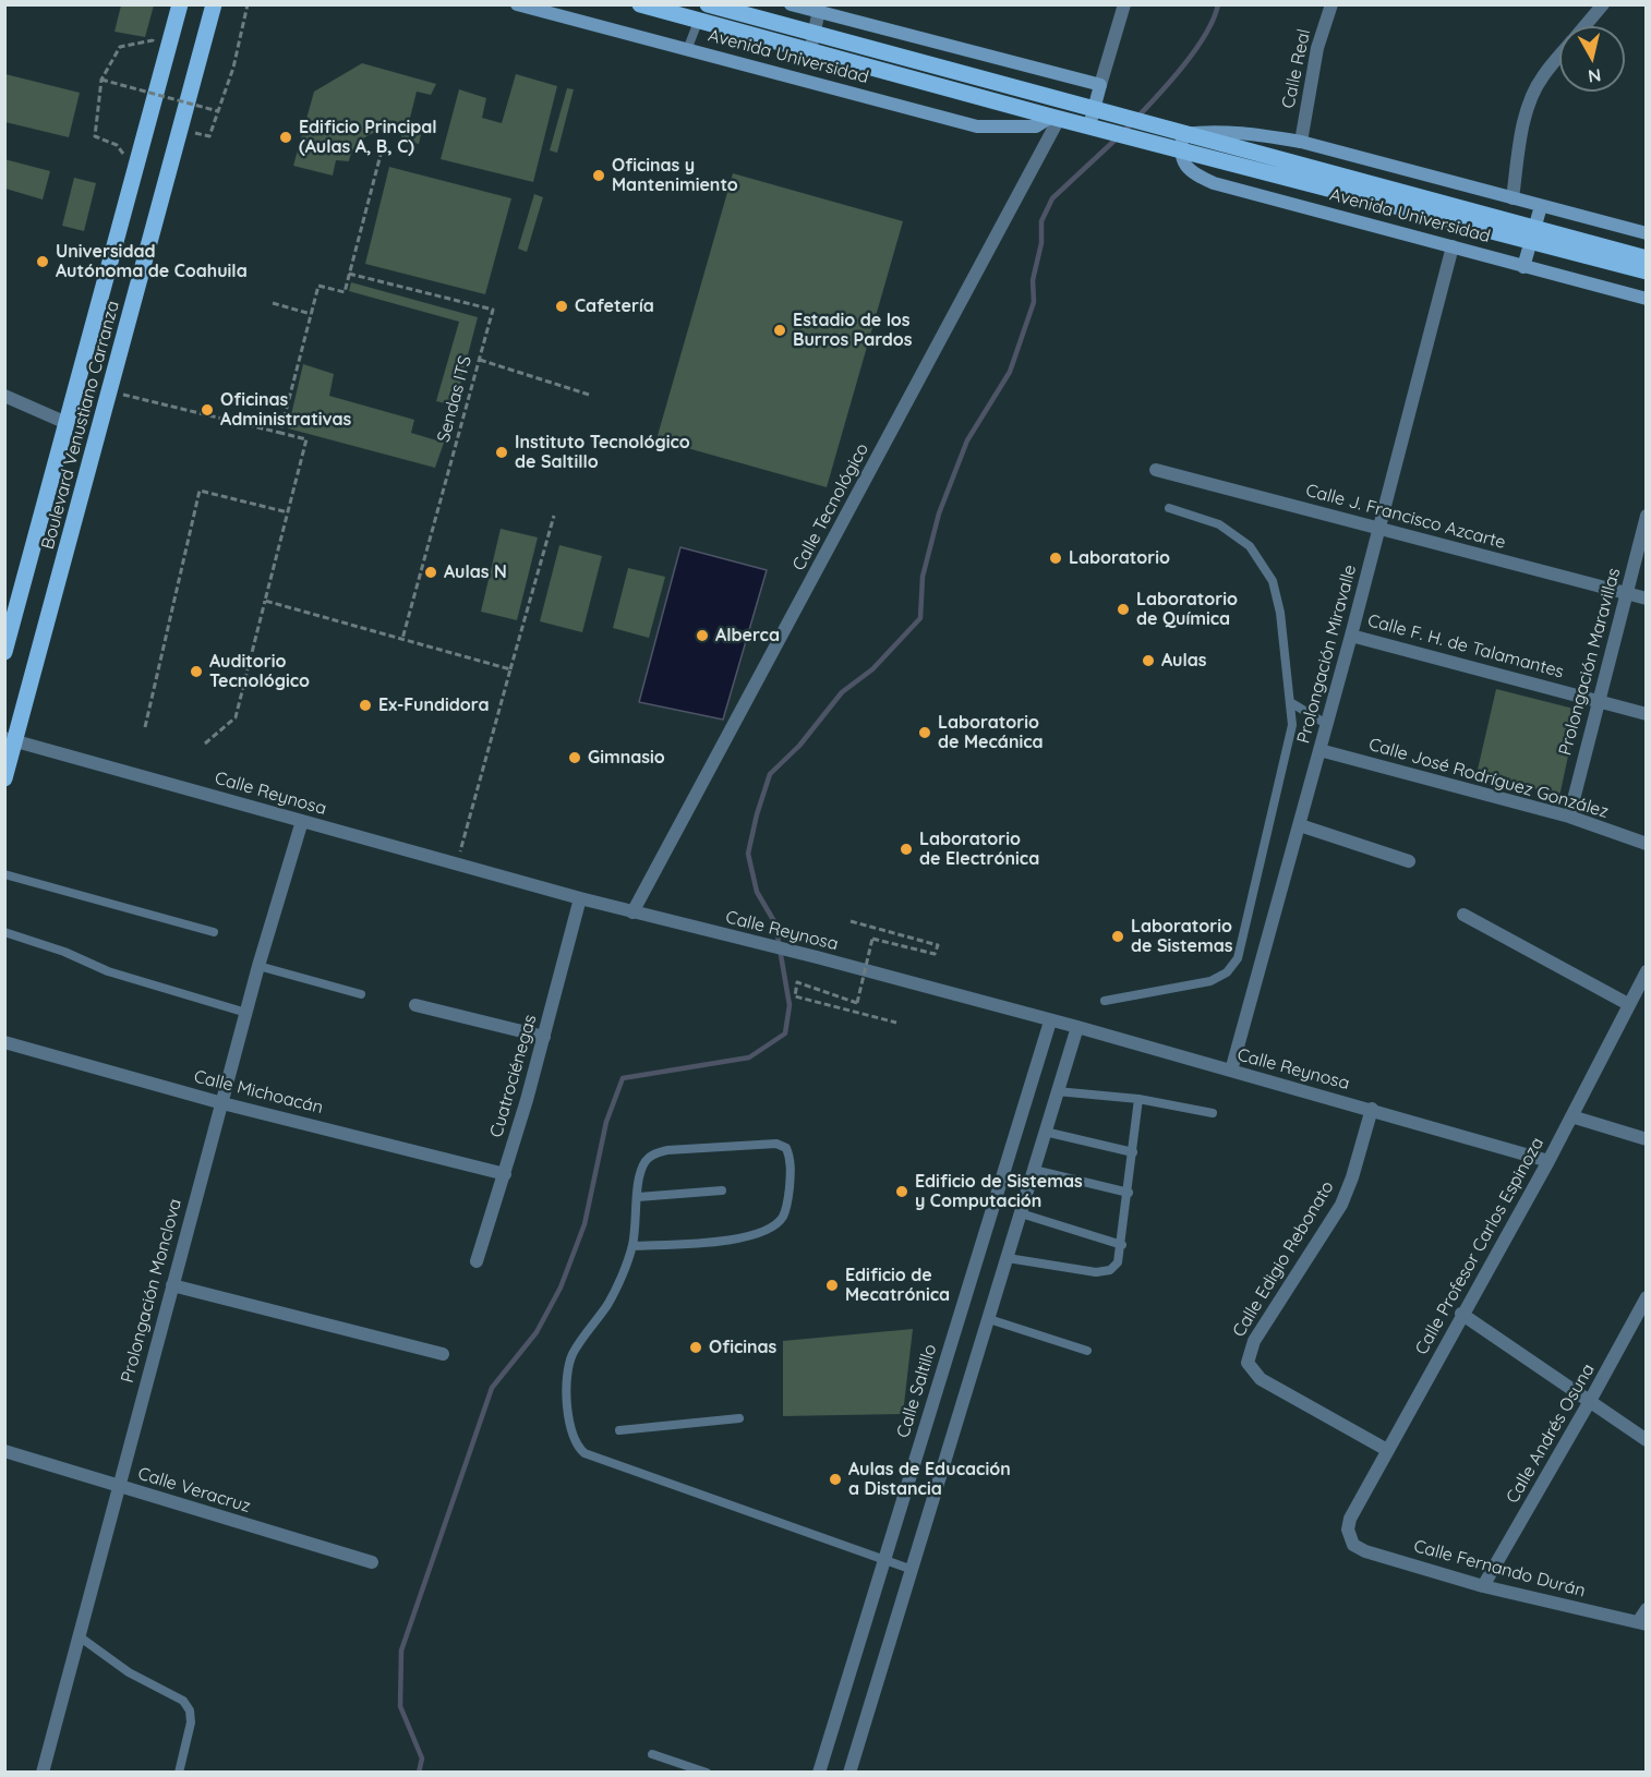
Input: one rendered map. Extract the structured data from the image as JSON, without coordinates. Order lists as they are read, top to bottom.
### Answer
{
  "streets": {
    "main road": ["Avenida Universidad", "Boulevard Venustiano Carranza"],
    "street": [
      "Calle Real",
      "Calle Tecnológico",
      "Calle J. Francisco Azcarte",
      "Calle F. H. de Talamantes",
      "Prolongación Miravalle",
      "Prolongación Maravillas",
      "Calle José Rodríguez González",
      "Calle Reynosa",
      "Cuatrociénegas",
      "Calle Michoacán",
      "Calle Profesor Carlos Espinoza",
      "Calle Edigio Rebonato",
      "Prolongación Monclova",
      "Calle Saltillo",
      "Calle Andrés Osuna",
      "Calle Veracruz",
      "Calle Fernando Durán"
    ],
    "path": ["Sendas ITS"]
  },
  "crossings": [
    ["Avenida Universidad", "Calle Real"],
    ["Avenida Universidad", "Calle Tecnológico"],
    ["Avenida Universidad", "Prolongación Miravalle"],
    ["Boulevard Venustiano Carranza", "Calle Reynosa"],
    ["Calle Tecnológico", "Calle Reynosa"],
    ["Calle J. Francisco Azcarte", "Prolongación Miravalle"],
    ["Calle J. Francisco Azcarte", "Prolongación Maravillas"],
    ["Calle F. H. de Talamantes", "Prolongación Miravalle"],
    ["Calle F. H. de Talamantes", "Prolongación Maravillas"],
    ["Prolongación Miravalle", "Calle José Rodríguez González"],
    ["Prolongación Miravalle", "Calle Reynosa"],
    ["Prolongación Maravillas", "Calle José Rodríguez González"],
    ["Calle Reynosa", "Cuatrociénegas"],
    ["Calle Reynosa", "Calle Profesor Carlos Espinoza"],
    ["Calle Reynosa", "Calle Edigio Rebonato"],
    ["Calle Reynosa", "Prolongación Monclova"],
    ["Calle Reynosa", "Calle Saltillo"],
    ["Cuatrociénegas", "Calle Michoacán"],
    ["Calle Michoacán", "Prolongación Monclova"],
    ["Calle Profesor Carlos Espinoza", "Calle Edigio Rebonato"],
    ["Calle Profesor Carlos Espinoza", "Calle Fernando Durán"],
    ["Prolongación Monclova", "Calle Veracruz"],
    ["Calle Andrés Osuna", "Calle Fernando Durán"]
  ],
  "places": [
    "Edificio Principal (Aulas A, B, C)",
    "Oficinas y Mantenimiento",
    "Universidad Autónoma de Coahuila",
    "Cafetería",
    "Estadio de los Burros Pardos",
    "Oficinas Administrativas",
    "Instituto Tecnológico de Saltillo",
    "Laboratorio",
    "Aulas N",
    "Laboratorio de Química",
    "Alberca",
    "Aulas",
    "Auditorio Tecnológico",
    "Ex-Fundidora",
    "Laboratorio de Mecánica",
    "Gimnasio",
    "Laboratorio de Electrónica",
    "Laboratorio de Sistemas",
    "Edificio de Sistemas y Computación",
    "Edificio de Mecatrónica",
    "Oficinas",
    "Aulas de Educación a Distancia"
  ],
  "north": "bottom"
}
